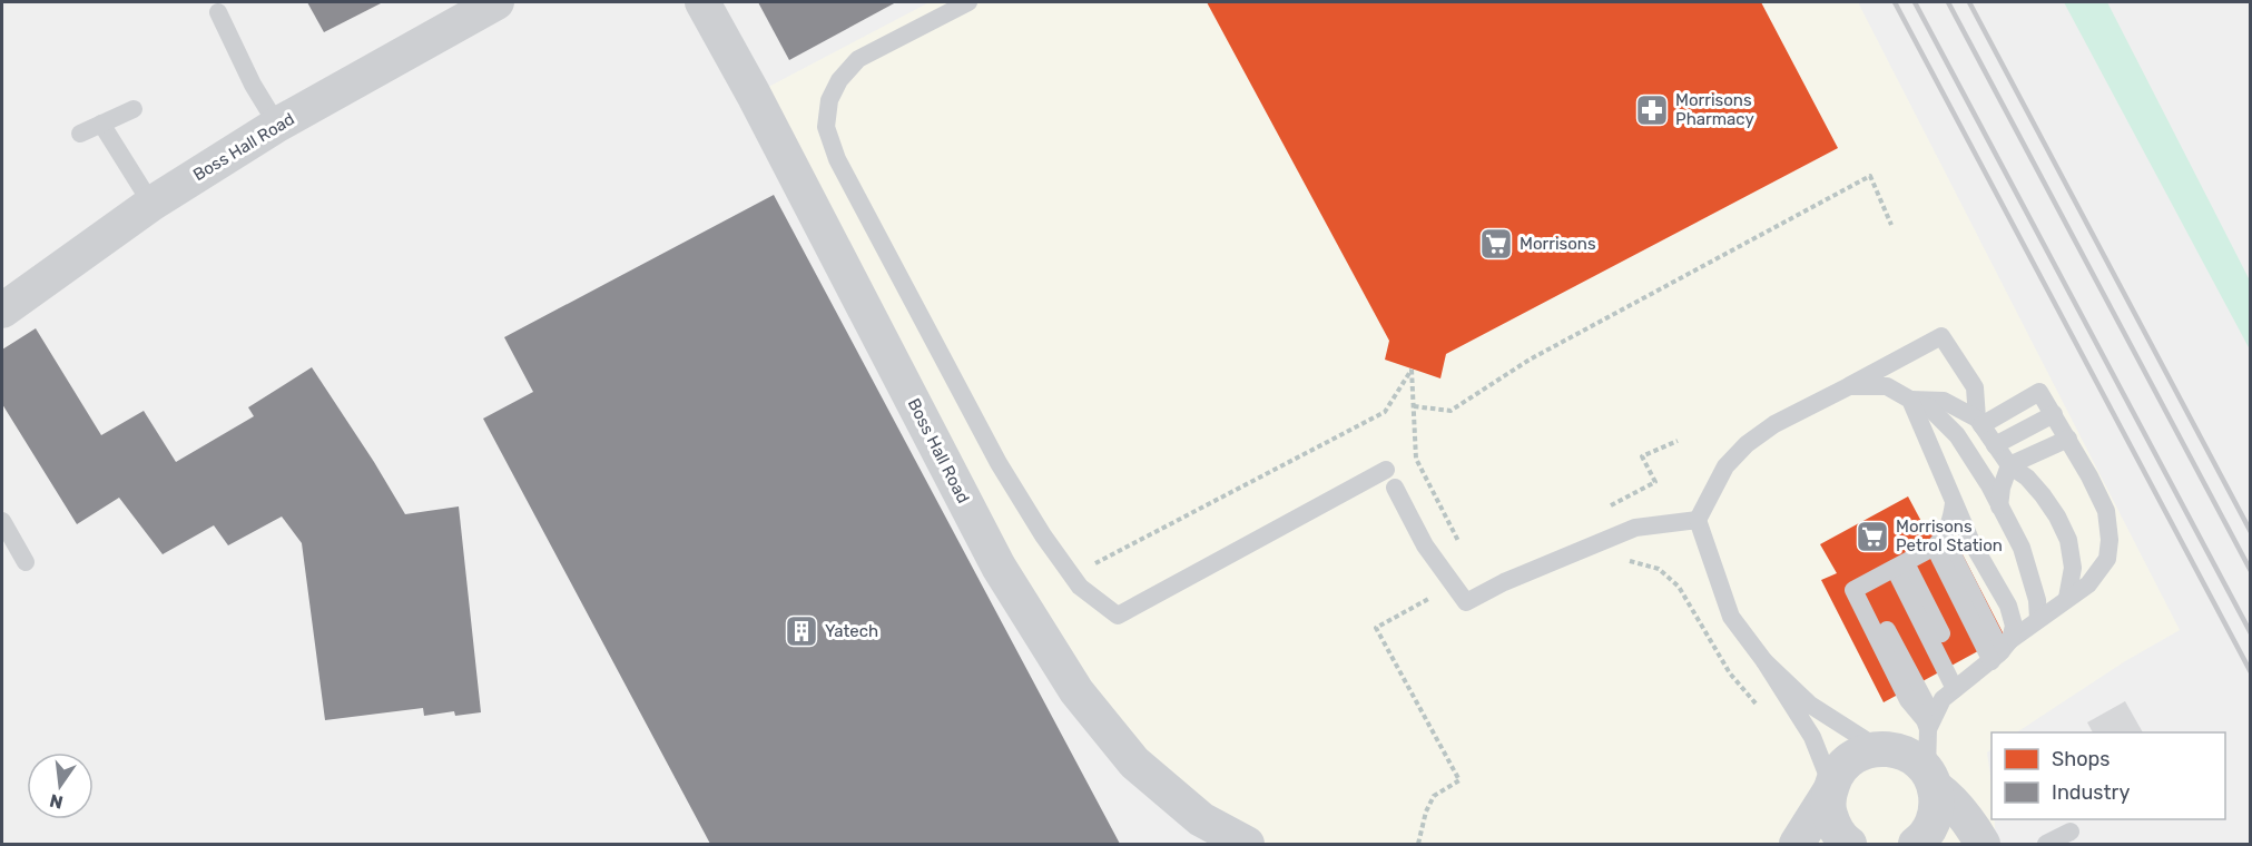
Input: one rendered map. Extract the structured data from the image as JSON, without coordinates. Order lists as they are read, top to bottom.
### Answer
{
  "streets": {
    "street": ["Boss Hall Road"]
  },
  "places": {
    "pharmacy": ["Morrisons Pharmacy"],
    "supermarket": ["Morrisons", "Morrisons Petrol Station"],
    "building": ["Yatech"]
  },
  "legend": ["Shops", "Industry"],
  "north": "bottom"
}
